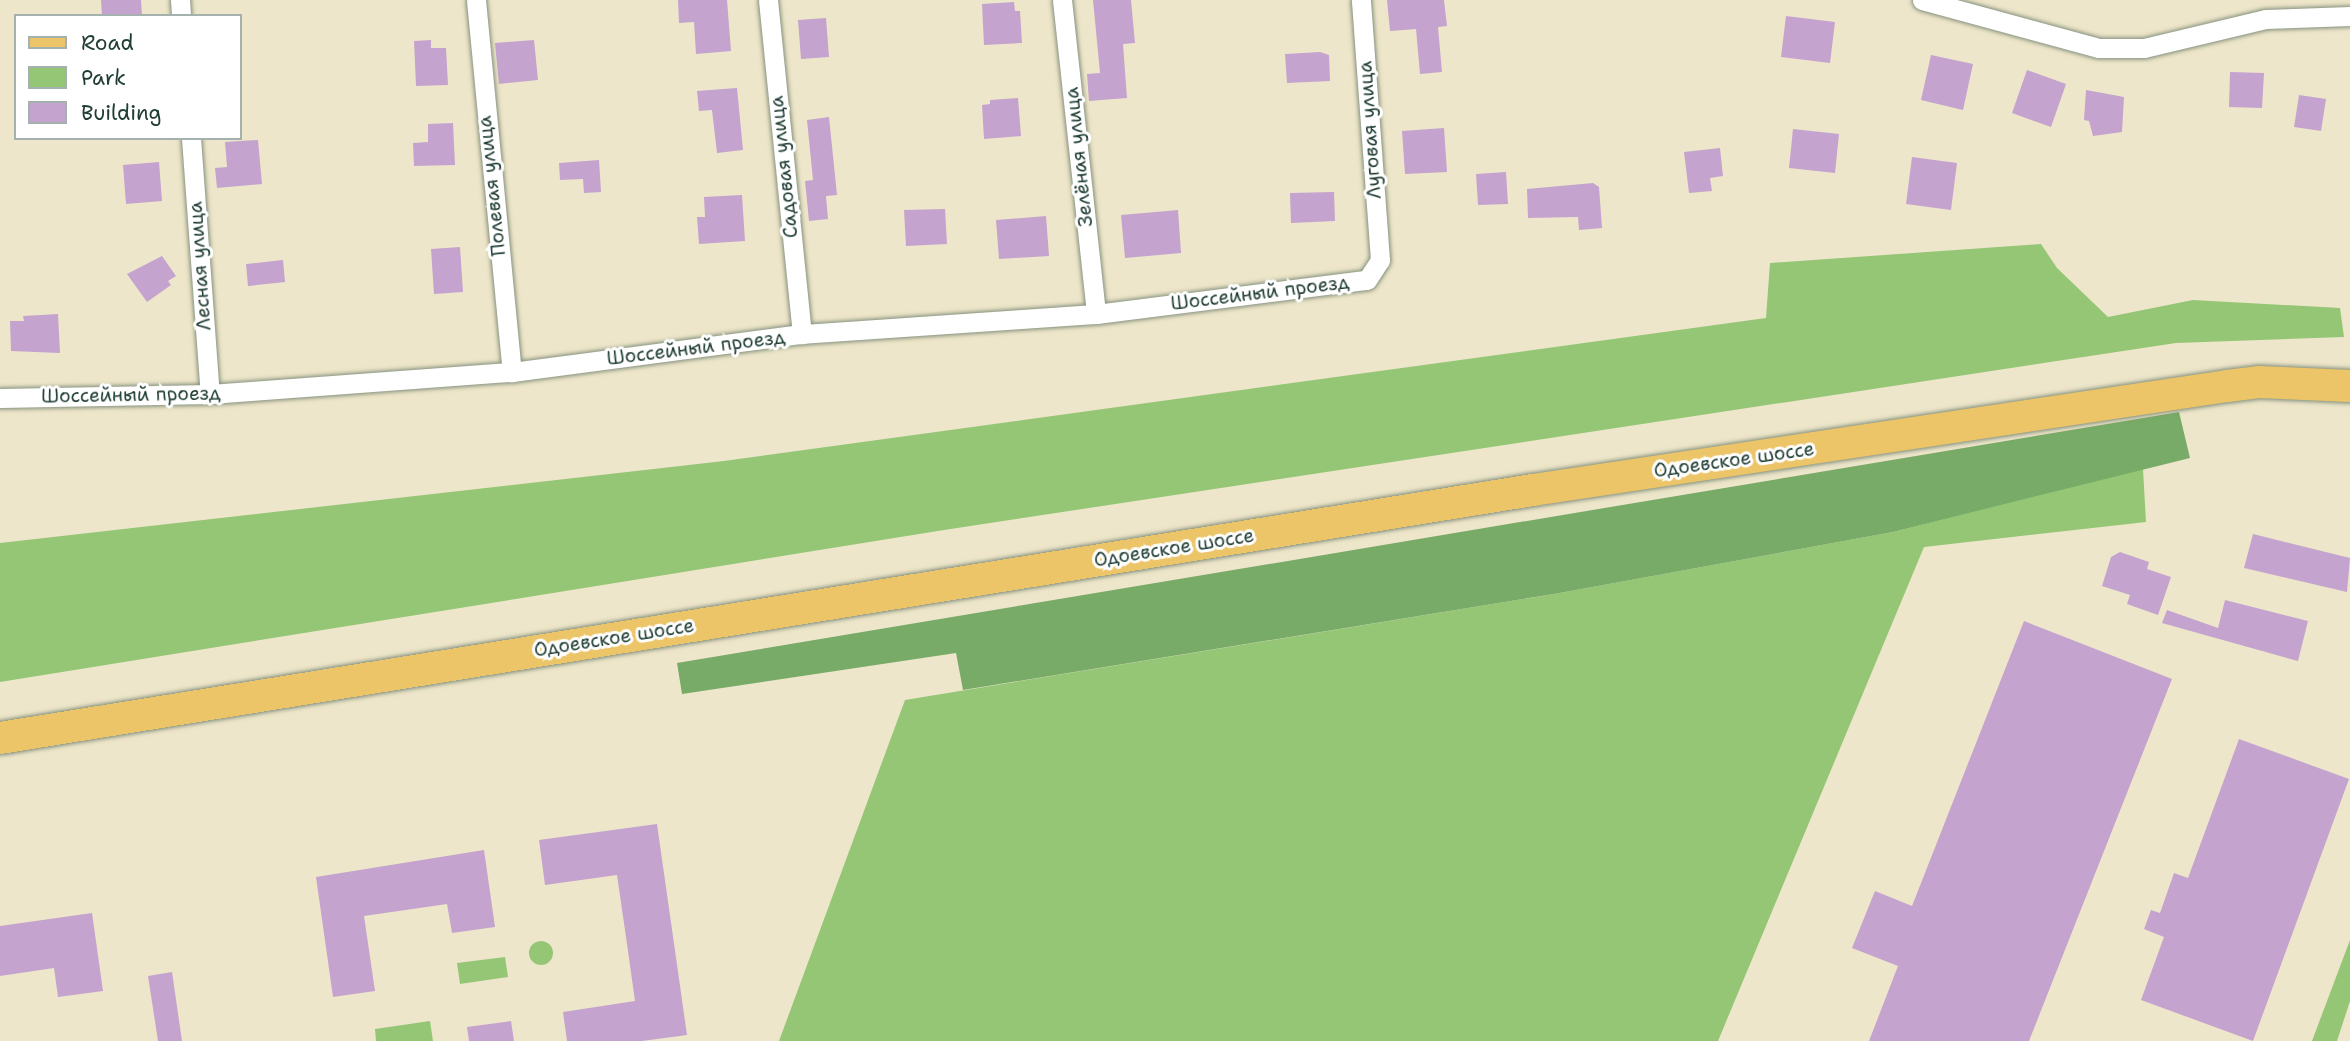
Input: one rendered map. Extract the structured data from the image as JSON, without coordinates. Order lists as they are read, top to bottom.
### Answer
{
  "streets": {
    "main road": ["Одоевское шоссе"],
    "street": [
      "Луговая улица",
      "Зелёная улица",
      "Садовая улица",
      "Полевая улица",
      "Лесная улица",
      "Шоссейный проезд"
    ]
  },
  "crossings": [
    ["Луговая улица", "Шоссейный проезд"],
    ["Зелёная улица", "Шоссейный проезд"],
    ["Садовая улица", "Шоссейный проезд"],
    ["Полевая улица", "Шоссейный проезд"],
    ["Лесная улица", "Шоссейный проезд"]
  ],
  "legend": ["Road", "Park", "Building"]
}
